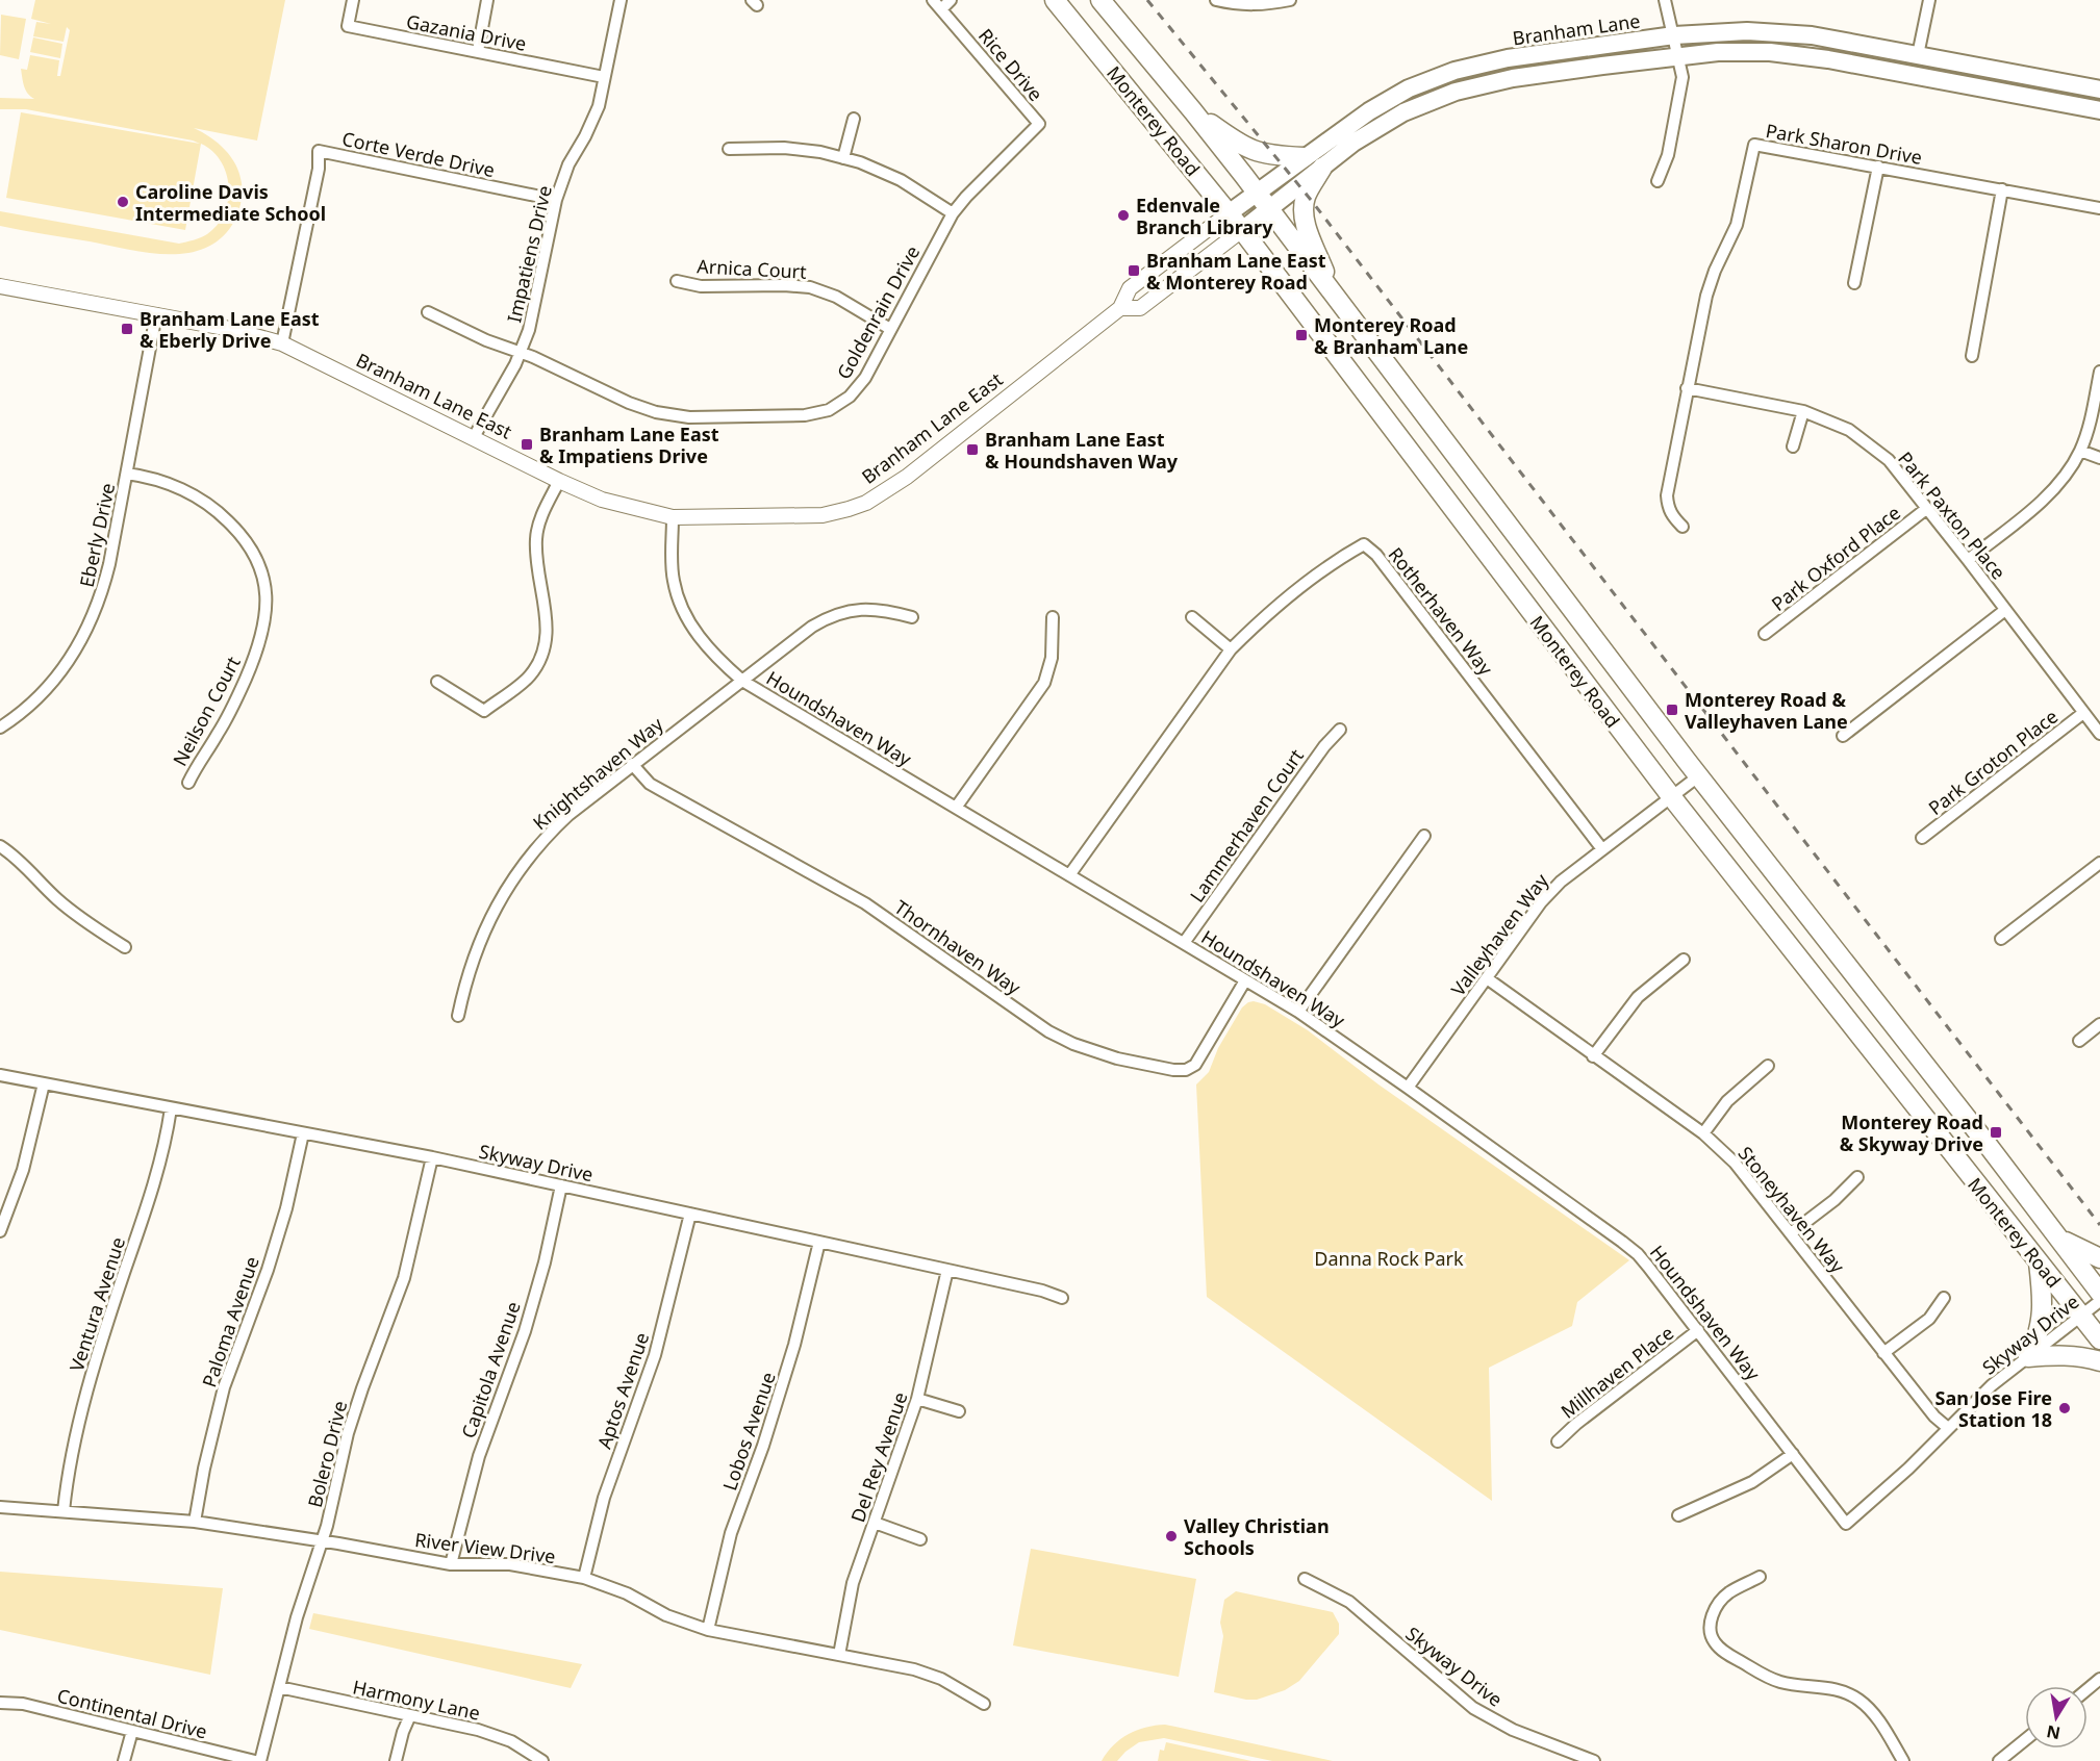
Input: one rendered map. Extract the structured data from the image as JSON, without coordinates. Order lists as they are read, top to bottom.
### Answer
{
  "streets": {
    "main road": ["Branham Lane", "Monterey Road", "Branham Lane East"],
    "street": [
      "Gazania Drive",
      "Rice Drive",
      "Park Sharon Drive",
      "Corte Verde Drive",
      "Impatiens Drive",
      "Arnica Court",
      "Goldenrain Drive",
      "Park Paxton Place",
      "Eberly Drive",
      "Park Oxford Place",
      "Rotherhaven Way",
      "Neilson Court",
      "Houndshaven Way",
      "Park Groton Place",
      "Knightshaven Way",
      "Lammerhaven Court",
      "Valleyhaven Way",
      "Thornhaven Way",
      "Skyway Drive",
      "Stoneyhaven Way",
      "Ventura Avenue",
      "Paloma Avenue",
      "Capitola Avenue",
      "Millhaven Place",
      "Aptos Avenue",
      "Lobos Avenue",
      "Bolero Drive",
      "Del Rey Avenue",
      "River View Drive",
      "Harmony Lane",
      "Continental Drive"
    ]
  },
  "crossings": [
    ["Branham Lane", "Branham Lane East"],
    ["Gazania Drive", "Impatiens Drive"],
    ["Rice Drive", "Goldenrain Drive"],
    ["Monterey Road", "Branham Lane East"],
    ["Monterey Road", "Valleyhaven Way"],
    ["Monterey Road", "Skyway Drive"],
    ["Park Sharon Drive", "Park Paxton Place"],
    ["Corte Verde Drive", "Impatiens Drive"],
    ["Corte Verde Drive", "Branham Lane East"],
    ["Impatiens Drive", "Goldenrain Drive"],
    ["Impatiens Drive", "Branham Lane East"],
    ["Arnica Court", "Goldenrain Drive"],
    ["Branham Lane East", "Eberly Drive"],
    ["Branham Lane East", "Houndshaven Way"],
    ["Park Paxton Place", "Park Oxford Place"],
    ["Park Paxton Place", "Park Groton Place"],
    ["Eberly Drive", "Neilson Court"],
    ["Rotherhaven Way", "Houndshaven Way"],
    ["Rotherhaven Way", "Valleyhaven Way"],
    ["Houndshaven Way", "Knightshaven Way"],
    ["Houndshaven Way", "Lammerhaven Court"],
    ["Houndshaven Way", "Valleyhaven Way"],
    ["Houndshaven Way", "Thornhaven Way"],
    ["Houndshaven Way", "Skyway Drive"],
    ["Houndshaven Way", "Millhaven Place"],
    ["Knightshaven Way", "Thornhaven Way"],
    ["Valleyhaven Way", "Stoneyhaven Way"],
    ["Skyway Drive", "Stoneyhaven Way"],
    ["Skyway Drive", "Ventura Avenue"],
    ["Skyway Drive", "Paloma Avenue"],
    ["Skyway Drive", "Capitola Avenue"],
    ["Skyway Drive", "Aptos Avenue"],
    ["Skyway Drive", "Lobos Avenue"],
    ["Skyway Drive", "Bolero Drive"],
    ["Skyway Drive", "Del Rey Avenue"],
    ["Ventura Avenue", "River View Drive"],
    ["Paloma Avenue", "River View Drive"],
    ["Capitola Avenue", "River View Drive"],
    ["Aptos Avenue", "River View Drive"],
    ["Lobos Avenue", "River View Drive"],
    ["Bolero Drive", "River View Drive"],
    ["Bolero Drive", "Harmony Lane"],
    ["Bolero Drive", "Continental Drive"],
    ["Del Rey Avenue", "River View Drive"]
  ],
  "parks": ["Danna Rock Park"],
  "places": {
    "other": [
      "Caroline Davis Intermediate School",
      "Edenvale Branch Library",
      "San Jose Fire Station 18",
      "Valley Christian Schools"
    ],
    "transit": [
      "Branham Lane East & Monterey Road",
      "Branham Lane East & Eberly Drive",
      "Monterey Road & Branham Lane",
      "Branham Lane East & Impatiens Drive",
      "Branham Lane East & Houndshaven Way",
      "Monterey Road & Valleyhaven Lane",
      "Monterey Road & Skyway Drive"
    ]
  },
  "north": "bottom"
}
